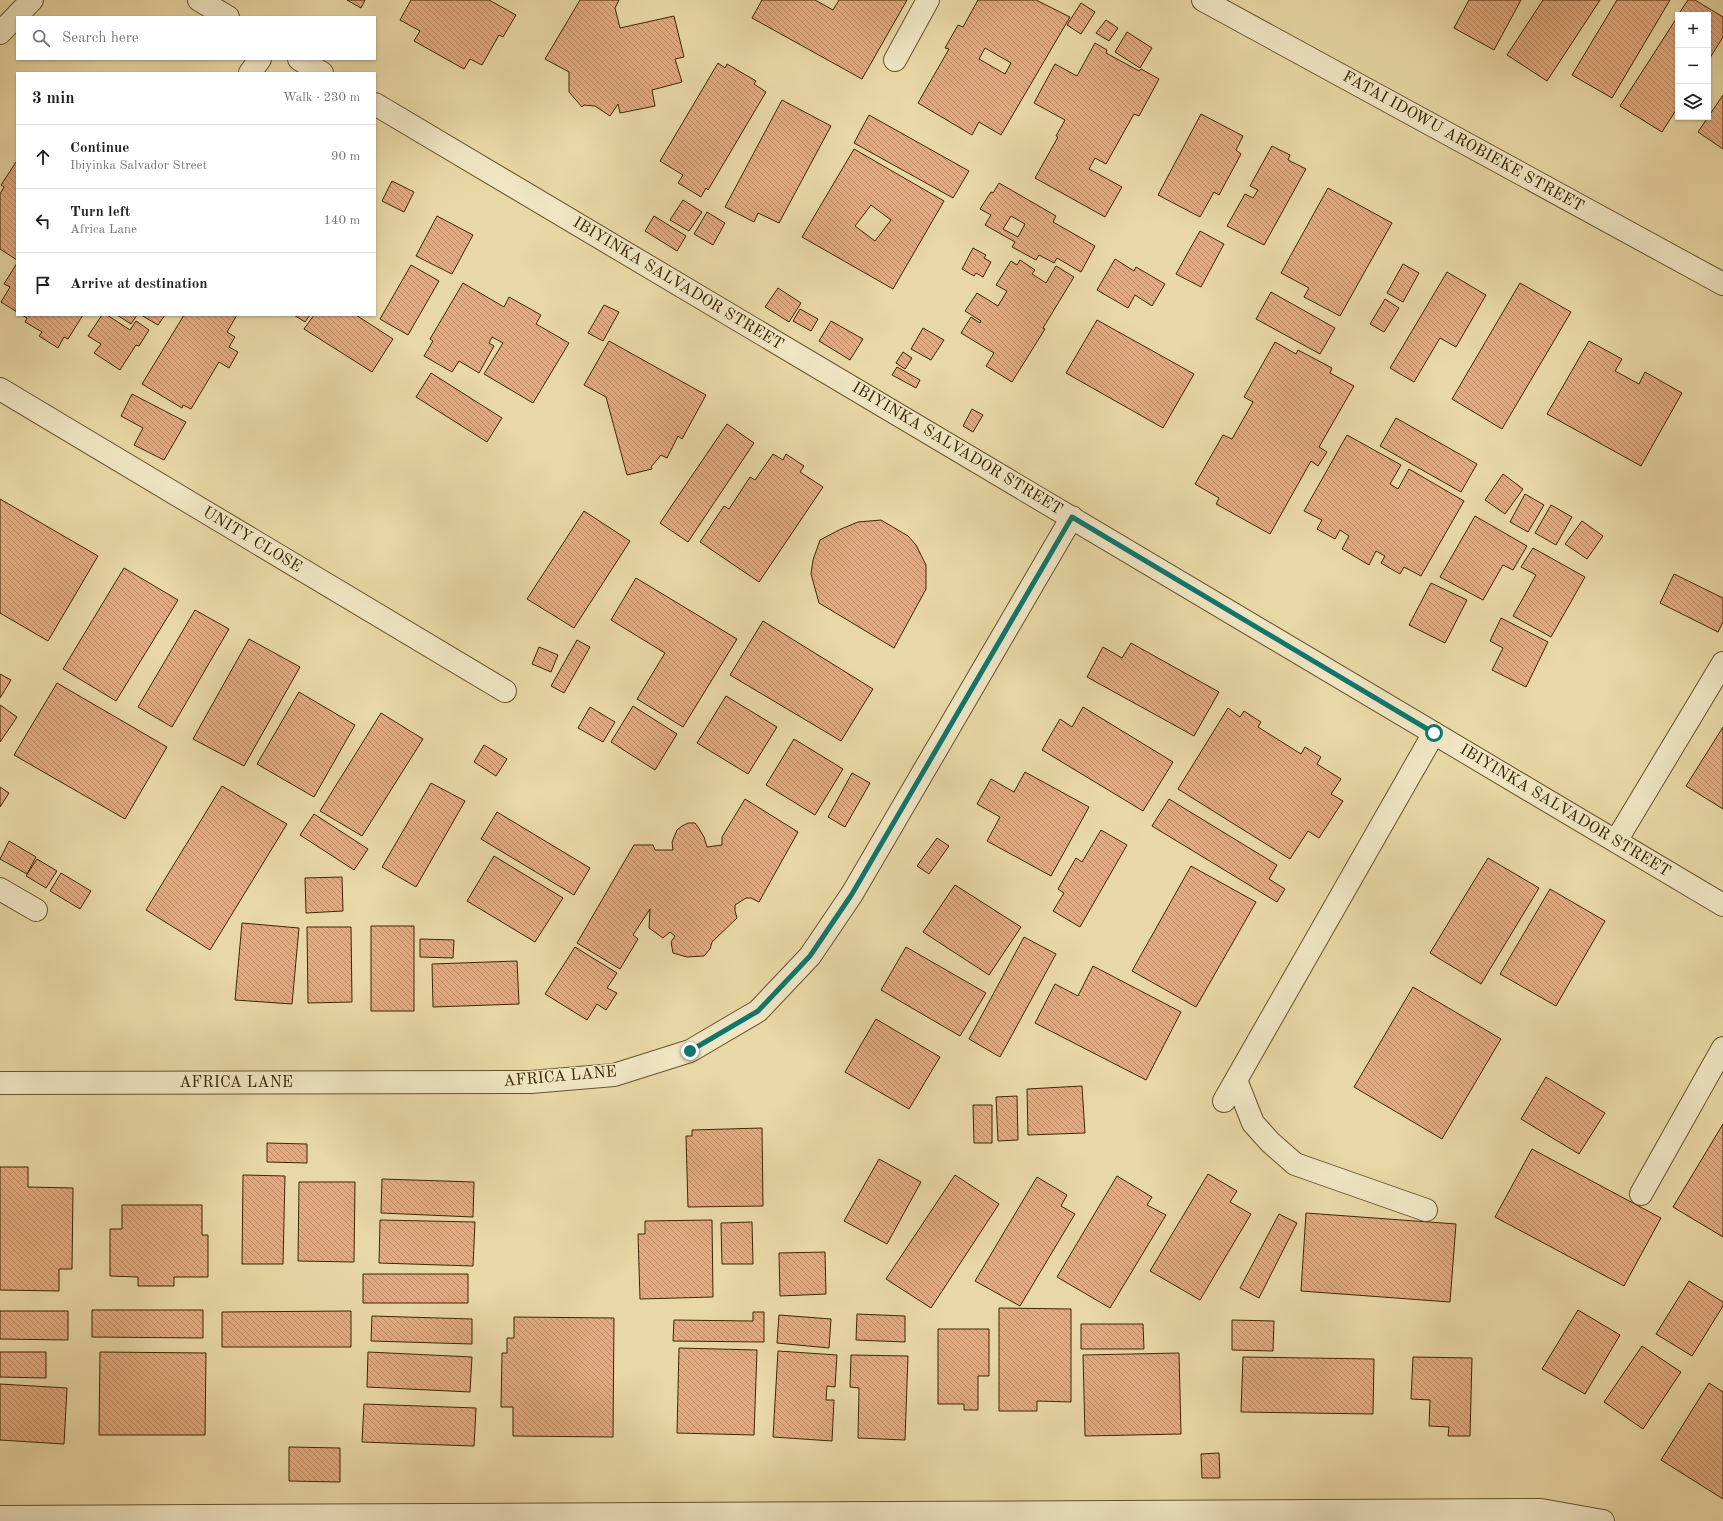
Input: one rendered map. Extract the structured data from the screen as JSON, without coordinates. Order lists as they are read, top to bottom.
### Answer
{
  "streets": {
    "street": [
      "FATAI IDOWU AROBIEKE STREET",
      "IBIYINKA SALVADOR STREET",
      "UNITY CLOSE",
      "AFRICA LANE"
    ]
  },
  "crossings": [
    ["IBIYINKA SALVADOR STREET", "AFRICA LANE"]
  ],
  "page": {
    "map_buttons": ["+", "−"],
    "search": "Search here",
    "heading": ["3 min", "Walk · 230 m"],
    "list": [
      ["Continue", "Ibiyinka Salvador Street", "90 m"],
      ["Turn left", "Africa Lane", "140 m"],
      "Arrive at destination"
    ]
  }
}
